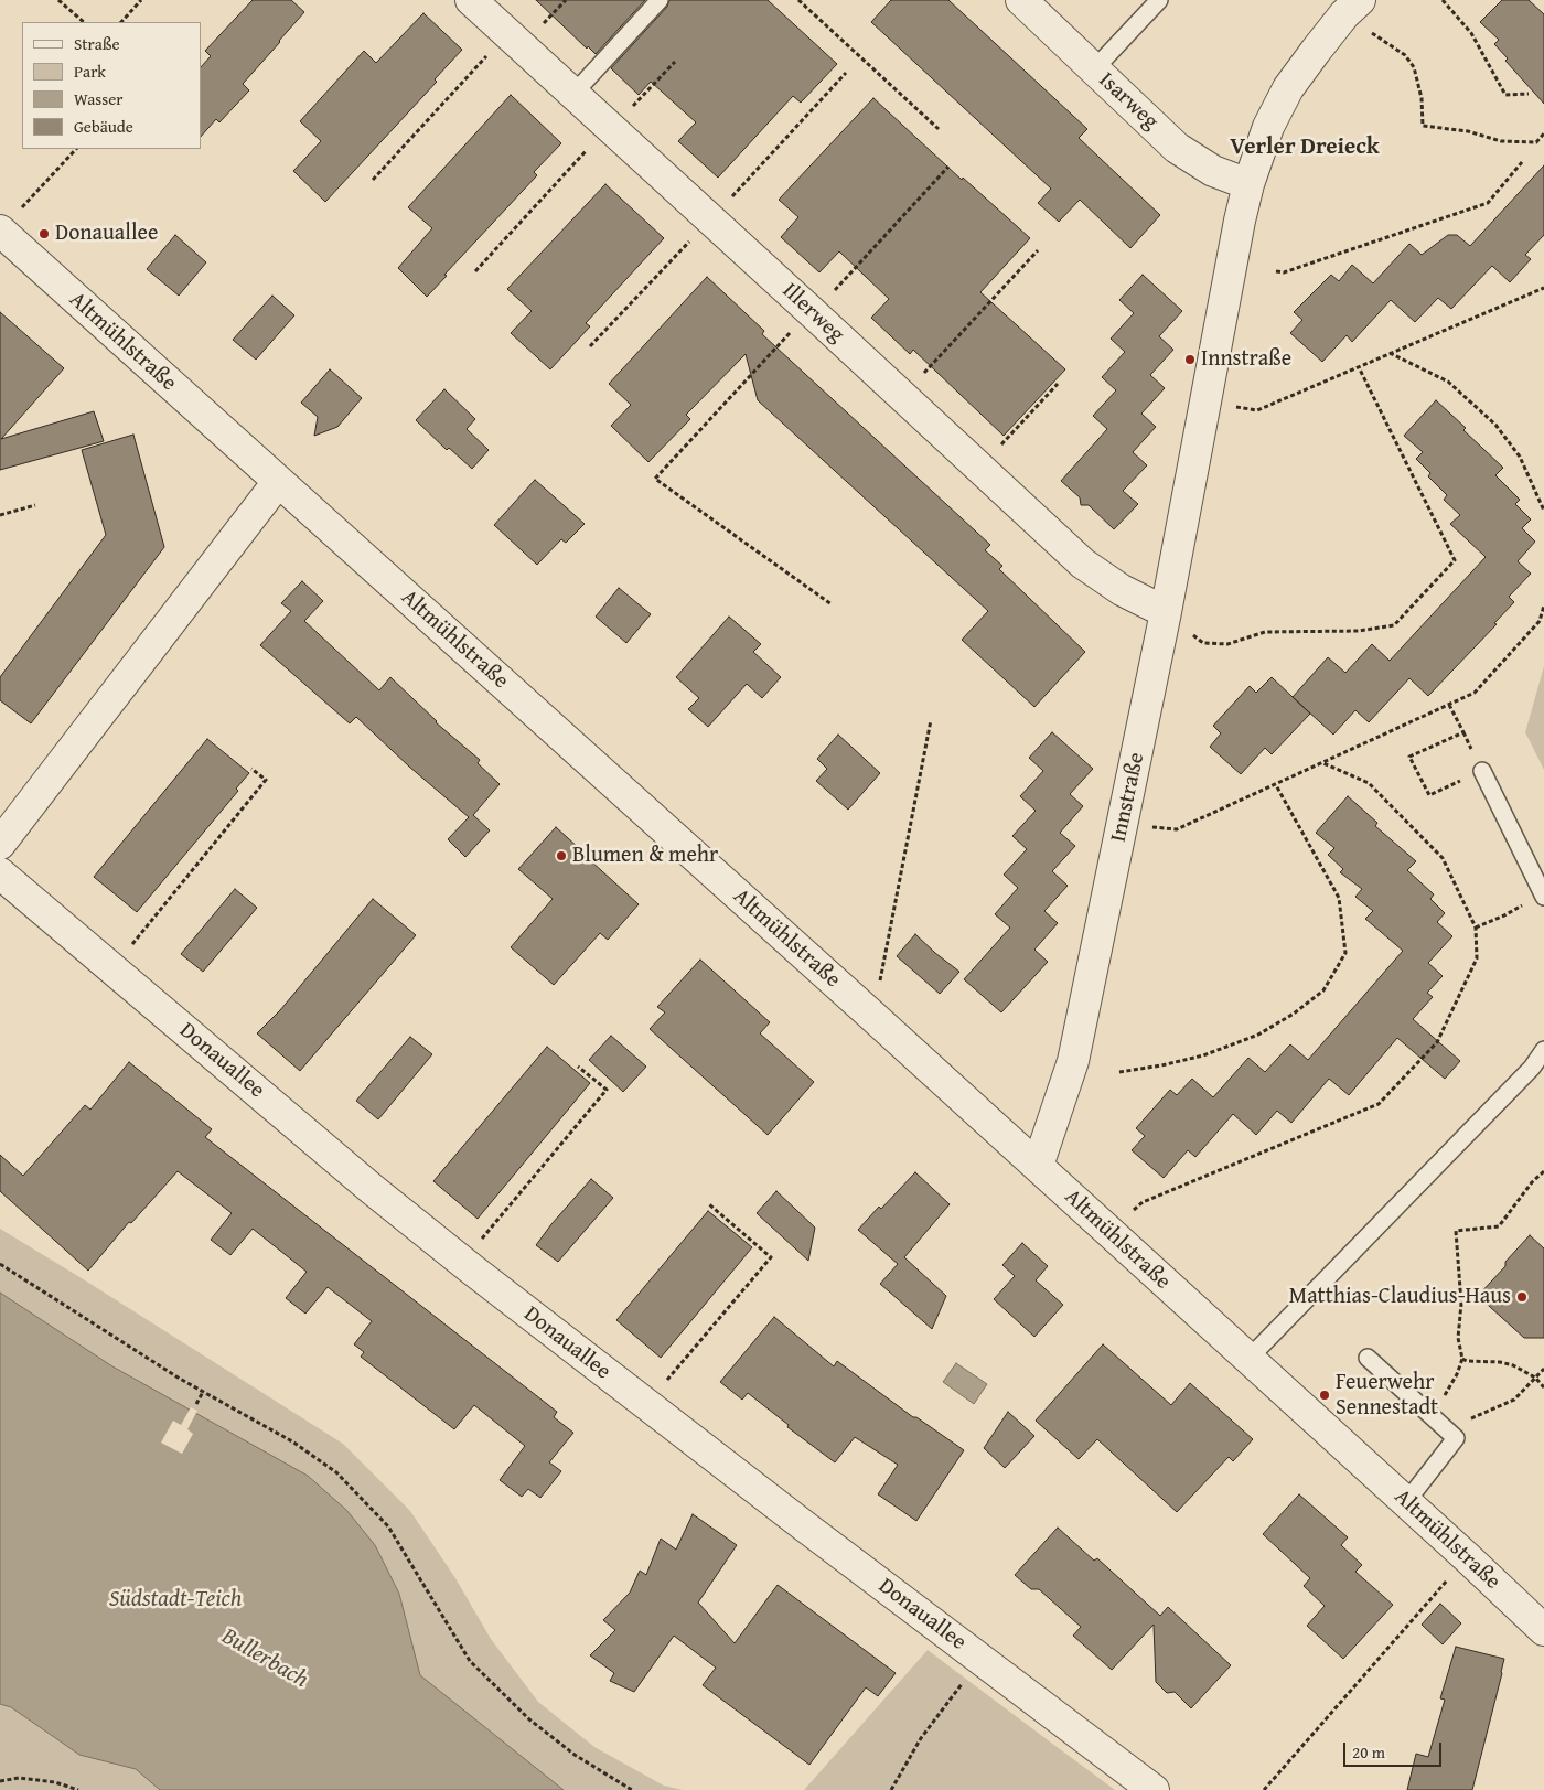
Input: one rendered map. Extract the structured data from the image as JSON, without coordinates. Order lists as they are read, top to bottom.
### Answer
{
  "streets": {
    "street": [
      "Isarweg",
      "Illerweg",
      "Altmühlstraße",
      "Innstraße",
      "Donauallee"
    ]
  },
  "crossings": [
    ["Isarweg", "Innstraße"],
    ["Illerweg", "Innstraße"],
    ["Altmühlstraße", "Innstraße"]
  ],
  "districts": ["Verler Dreieck"],
  "water": ["Südstadt-Teich", "Bullerbach"],
  "places": [
    "Donauallee",
    "Innstraße",
    "Blumen & mehr",
    "Matthias-Claudius-Haus",
    "Feuerwehr Sennestadt"
  ],
  "legend": [
    "Straße",
    "Park",
    "Wasser",
    "Gebäude"
  ],
  "scale_bar": "20 m"
}
